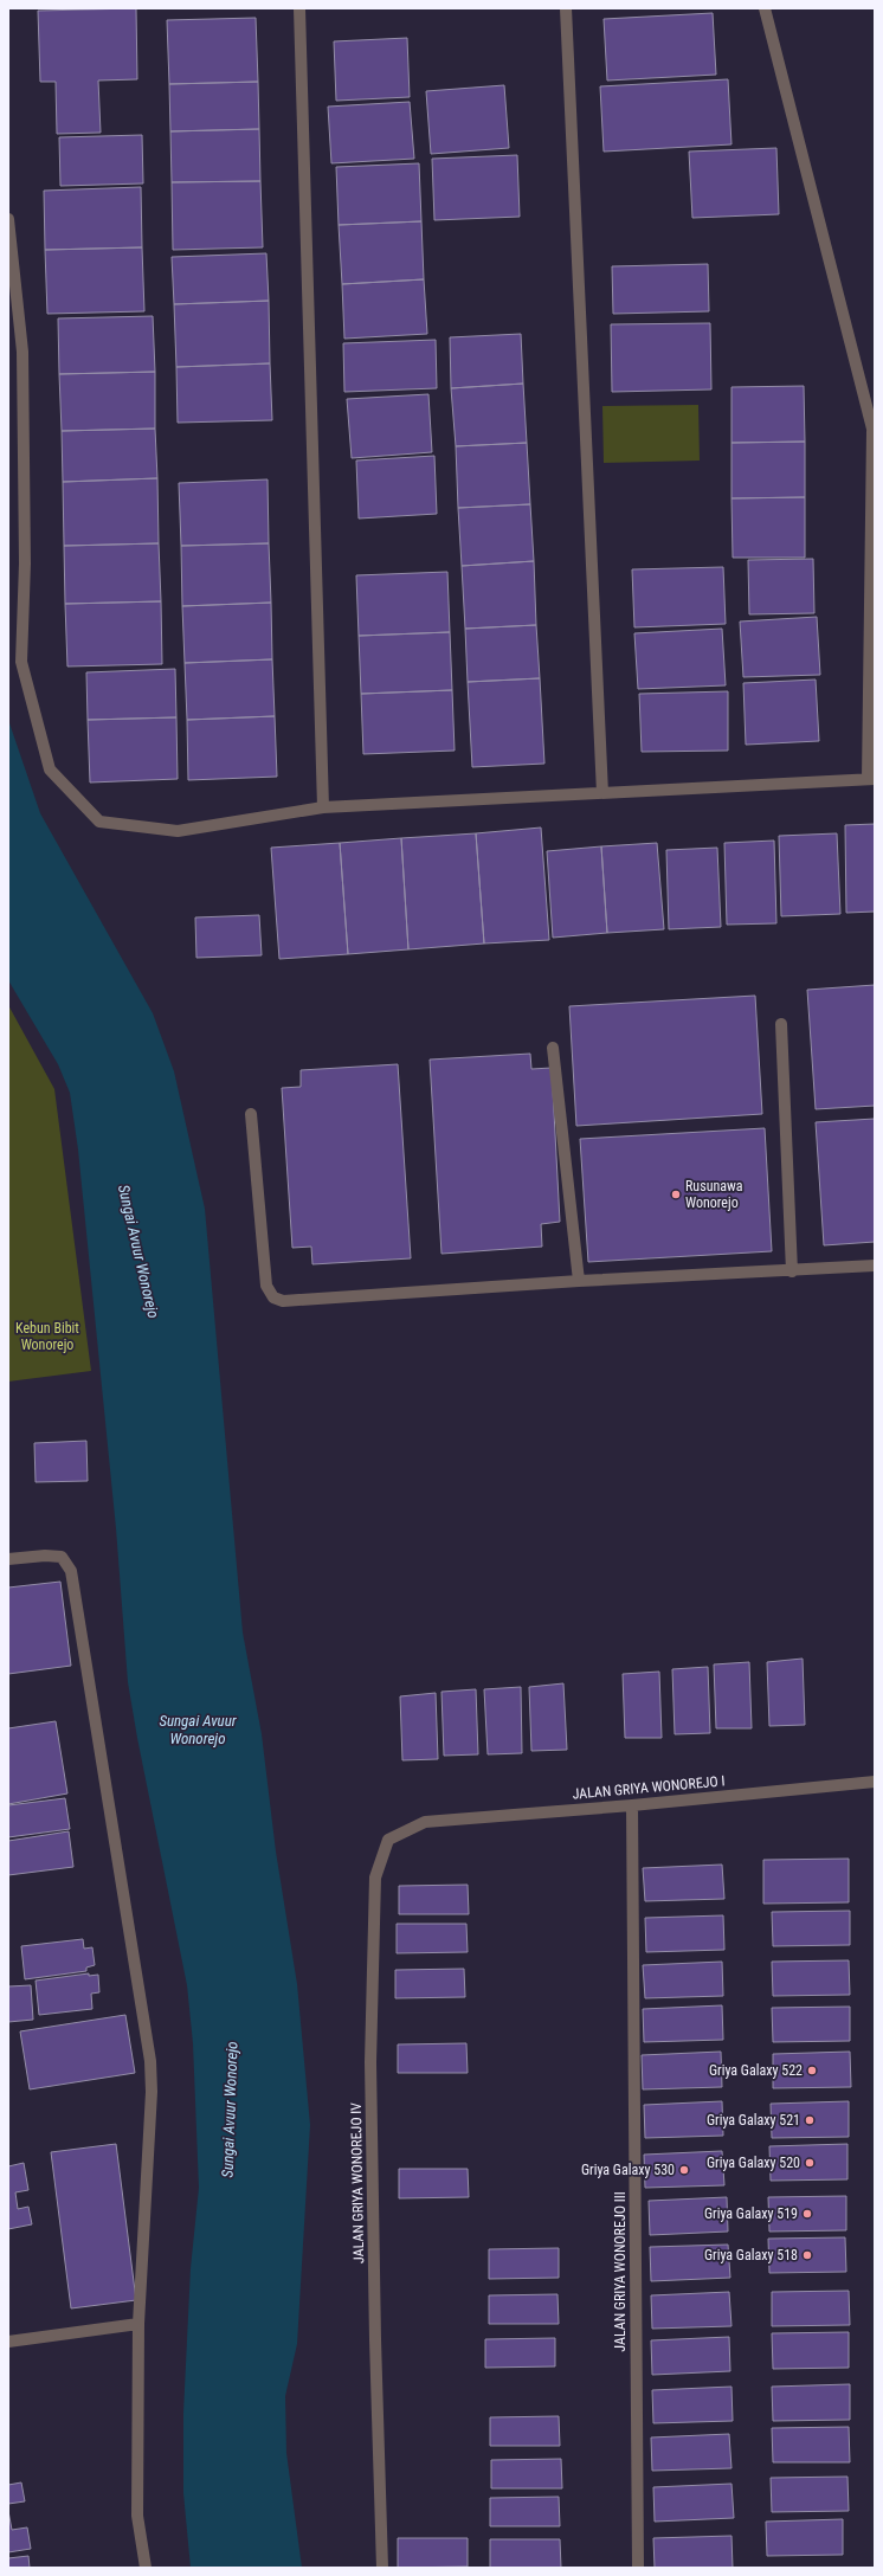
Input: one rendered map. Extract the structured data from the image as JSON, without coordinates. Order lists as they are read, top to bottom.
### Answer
{
  "streets": {
    "street": ["JALAN GRIYA WONOREJO I", "JALAN GRIYA WONOREJO IV", "JALAN GRIYA WONOREJO III"]
  },
  "crossings": [
    ["JALAN GRIYA WONOREJO I", "JALAN GRIYA WONOREJO IV"],
    ["JALAN GRIYA WONOREJO I", "JALAN GRIYA WONOREJO III"]
  ],
  "water": ["Sungai Avuur Wonorejo"],
  "parks": ["Kebun Bibit Wonorejo"],
  "places": [
    "Rusunawa Wonorejo",
    "Griya Galaxy 522",
    "Griya Galaxy 521",
    "Griya Galaxy 520",
    "Griya Galaxy 530",
    "Griya Galaxy 519",
    "Griya Galaxy 518"
  ]
}
